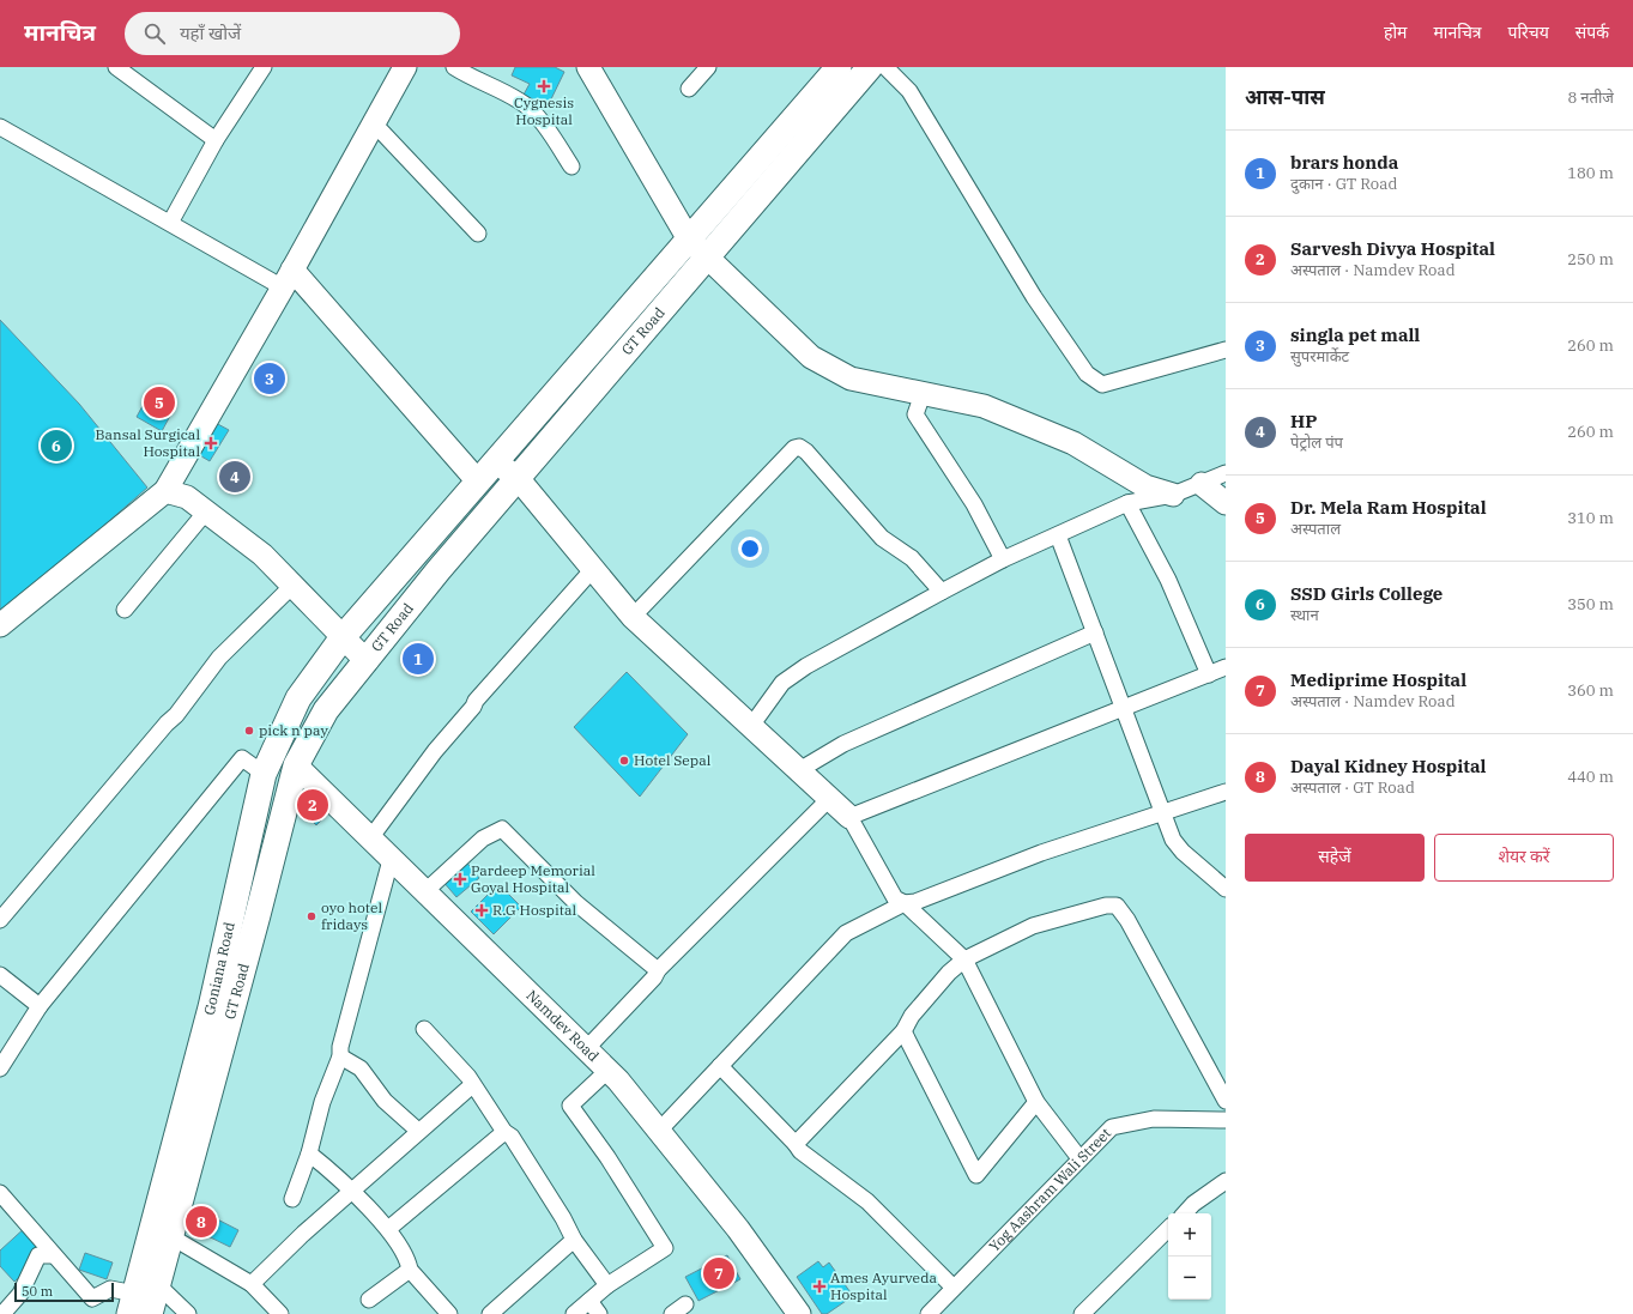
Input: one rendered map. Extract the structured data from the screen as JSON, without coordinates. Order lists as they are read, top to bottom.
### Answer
{
  "streets": {
    "main road": ["GT Road", "Goniana Road"],
    "street": ["Namdev Road", "Yog Aashram Wali Street"]
  },
  "crossings": [
    ["GT Road", "Goniana Road"],
    ["GT Road", "Namdev Road"]
  ],
  "places": {
    "health": [
      "Cygnesis Hospital",
      "Bansal Surgical Hospital",
      "Pardeep Memorial Goyal Hospital",
      "R.G Hospital",
      "Ames Ayurveda Hospital"
    ],
    "other": ["pick n pay", "Hotel Sepal", "oyo hotel fridays"]
  },
  "scale_bar": "50 m",
  "page": {
    "header": "मानचित्र",
    "search": "यहाँ खोजें",
    "nav": [
      "होम",
      "मानचित्र",
      "परिचय",
      "संपर्क"
    ],
    "heading": ["आस-पास", "8 नतीजे"],
    "list": [
      {
        "mark": "1",
        "name": "brars honda",
        "note": "दुकान · GT Road",
        "value": "180 m"
      },
      {
        "mark": "2",
        "name": "Sarvesh Divya Hospital",
        "note": "अस्पताल · Namdev Road",
        "value": "250 m"
      },
      {
        "mark": "3",
        "name": "singla pet mall",
        "note": "सुपरमार्केट",
        "value": "260 m"
      },
      {
        "mark": "4",
        "name": "HP",
        "note": "पेट्रोल पंप",
        "value": "260 m"
      },
      {
        "mark": "5",
        "name": "Dr. Mela Ram Hospital",
        "note": "अस्पताल",
        "value": "310 m"
      },
      {
        "mark": "6",
        "name": "SSD Girls College",
        "note": "स्थान",
        "value": "350 m"
      },
      {
        "mark": "7",
        "name": "Mediprime Hospital",
        "note": "अस्पताल · Namdev Road",
        "value": "360 m"
      },
      {
        "mark": "8",
        "name": "Dayal Kidney Hospital",
        "note": "अस्पताल · GT Road",
        "value": "440 m"
      }
    ],
    "pins": [
      "3",
      "5",
      "6",
      "4",
      "1",
      "2",
      "8",
      "7"
    ],
    "buttons": ["सहेजें", "शेयर करें"],
    "map_buttons": ["+", "−"],
    "scale": "50 m"
  }
}
